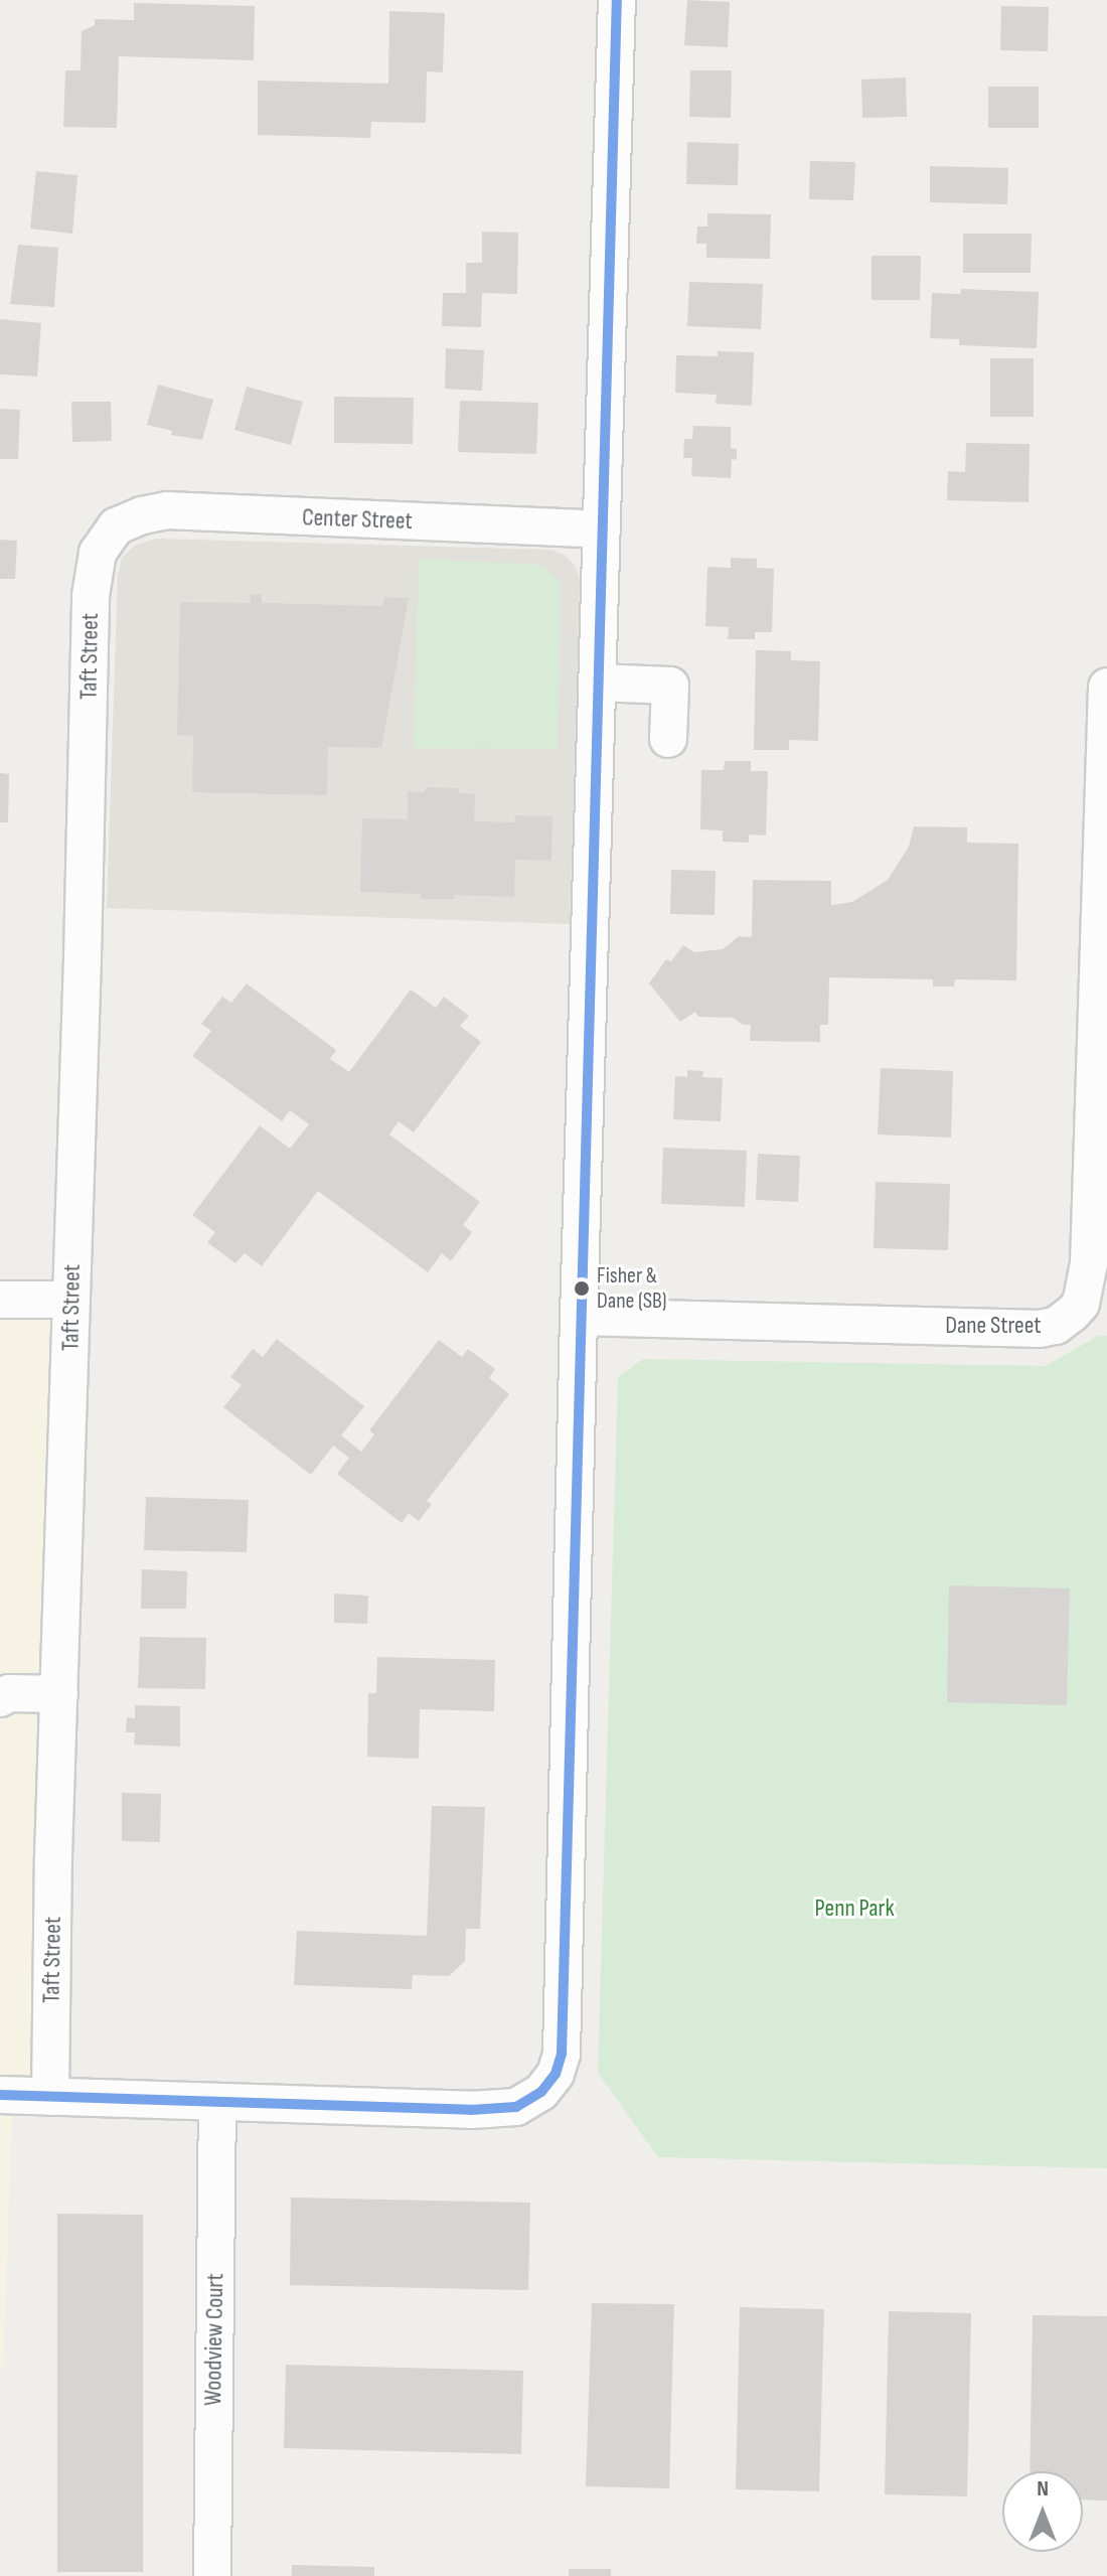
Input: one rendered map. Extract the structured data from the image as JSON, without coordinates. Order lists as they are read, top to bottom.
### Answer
{
  "streets": {
    "street": [
      "Center Street",
      "Taft Street",
      "Dane Street",
      "Woodview Court"
    ]
  },
  "crossings": [
    ["Center Street", "Taft Street"]
  ],
  "parks": ["Penn Park"],
  "places": ["Fisher & Dane (SB)"],
  "north": "top"
}
